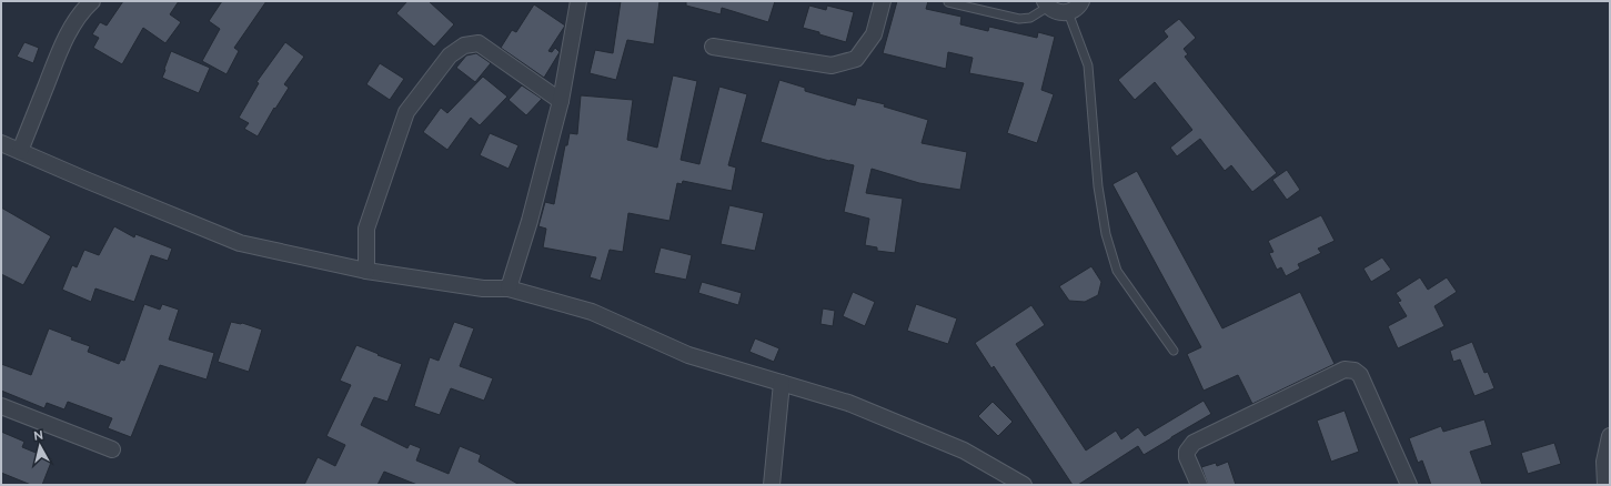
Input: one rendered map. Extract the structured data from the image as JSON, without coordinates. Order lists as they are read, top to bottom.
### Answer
{
  "north": "top"
}
